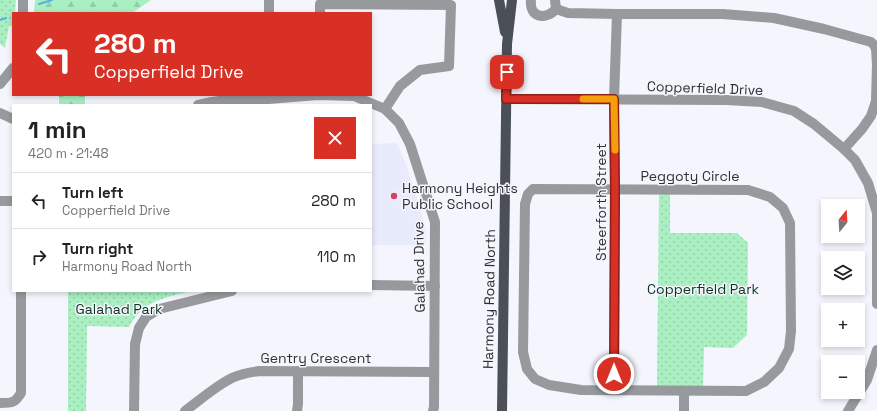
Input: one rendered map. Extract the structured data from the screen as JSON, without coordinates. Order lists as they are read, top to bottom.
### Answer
{
  "streets": {
    "main road": ["Harmony Road North"],
    "street": [
      "Copperfield Drive",
      "Peggoty Circle",
      "Steerforth Street",
      "Galahad Drive",
      "Gentry Crescent"
    ]
  },
  "crossings": [
    ["Copperfield Drive", "Steerforth Street"],
    ["Copperfield Drive", "Harmony Road North"],
    ["Peggoty Circle", "Steerforth Street"],
    ["Galahad Drive", "Gentry Crescent"]
  ],
  "parks": ["Copperfield Park", "Galahad Park"],
  "places": ["Harmony Heights Public School"],
  "north": "top",
  "page": {
    "turn": ["280 m", "Copperfield Drive"],
    "heading": ["1 min", "420 m · 21:48"],
    "list": [
      {
        "name": "Turn left",
        "note": "Copperfield Drive",
        "value": "280 m"
      },
      {
        "name": "Turn right",
        "note": "Harmony Road North",
        "value": "110 m"
      }
    ],
    "map_buttons": ["+", "−"]
  }
}
